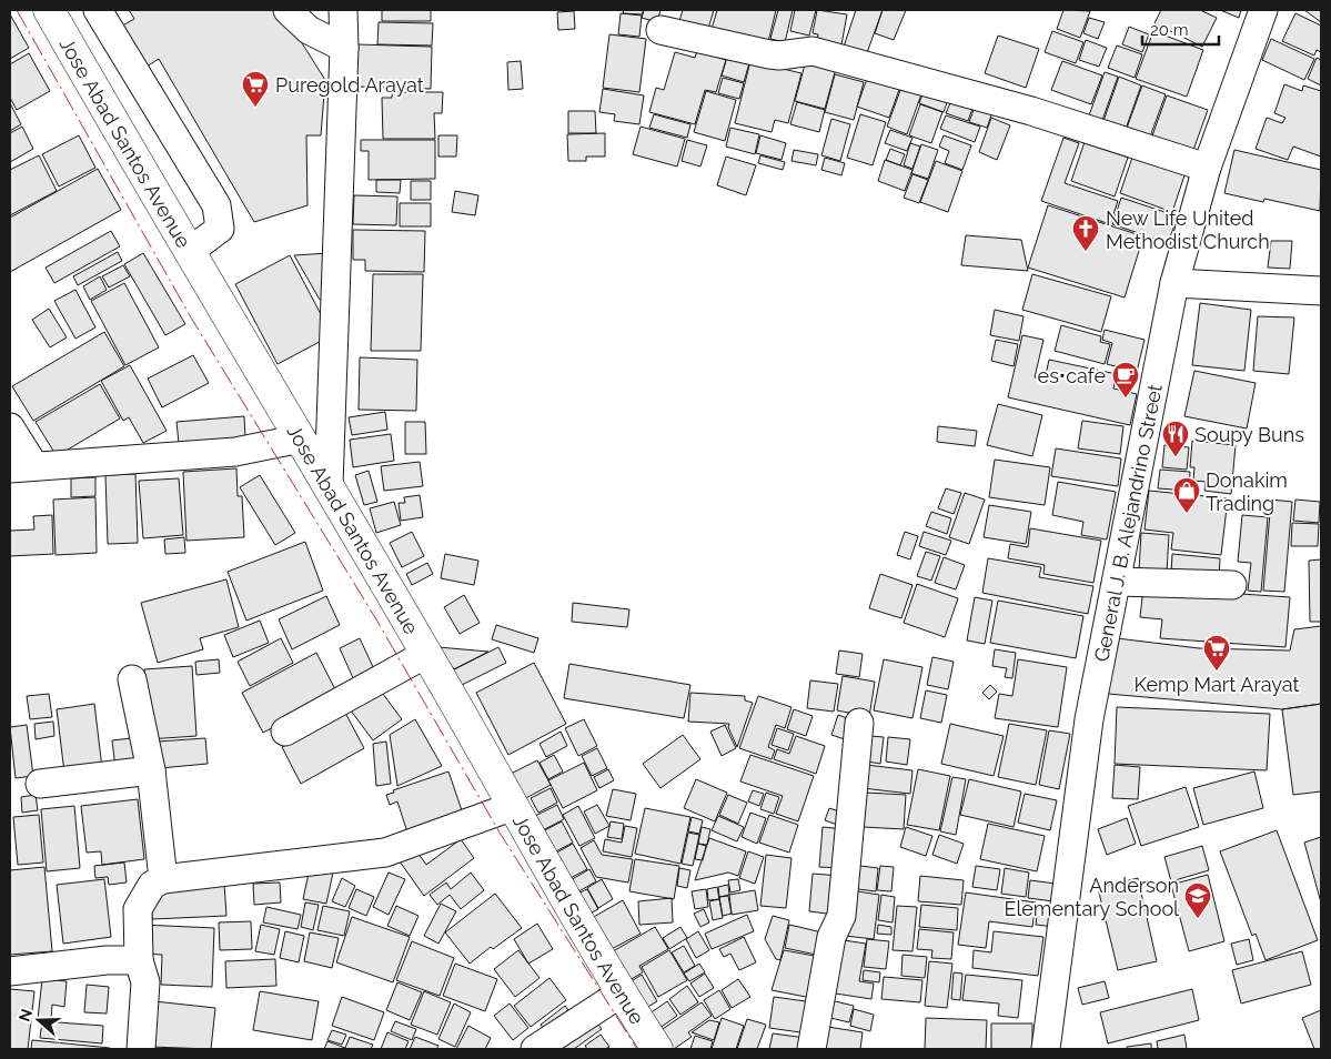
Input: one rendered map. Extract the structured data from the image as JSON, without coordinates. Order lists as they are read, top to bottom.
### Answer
{
  "streets": {
    "highway": ["Jose Abad Santos Avenue"],
    "street": ["General J. B. Alejandrino Street"]
  },
  "places": {
    "supermarket": ["Puregold Arayat", "Kemp Mart Arayat"],
    "church": ["New Life United Methodist Church"],
    "cafe": ["es•cafe"],
    "restaurant": ["Soupy Buns"],
    "shop": ["Donakim Trading"],
    "school or university": ["Anderson Elementary School"]
  },
  "scale_bar": "20 m",
  "north": "left"
}
